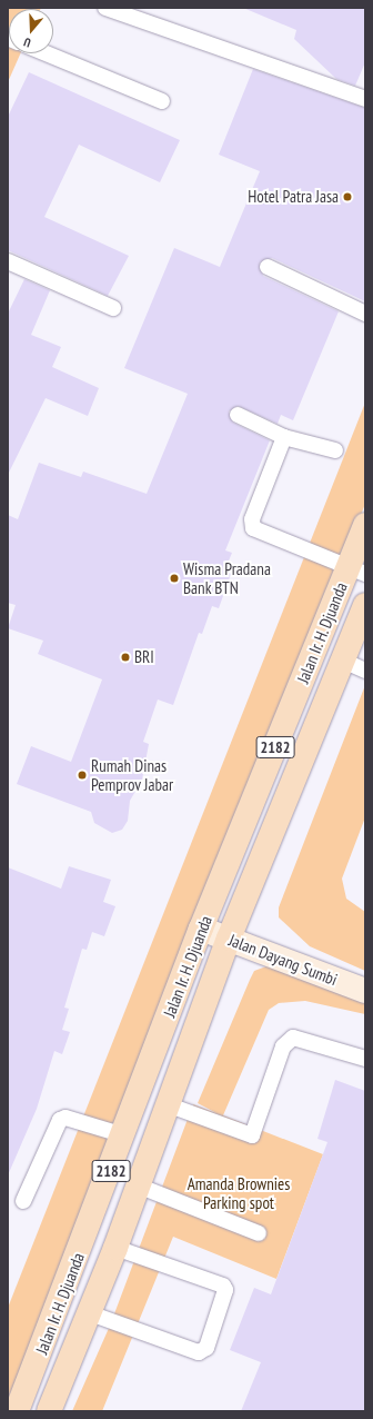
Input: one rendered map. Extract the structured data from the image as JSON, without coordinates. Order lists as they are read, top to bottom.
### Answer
{
  "streets": {
    "main road": ["Jalan Ir. H. Djuanda", "2182"],
    "street": ["Jalan Dayang Sumbi"]
  },
  "crossings": [
    ["Jalan Ir. H. Djuanda", "Jalan Dayang Sumbi"]
  ],
  "parks": ["Amanda Brownies Parking spot"],
  "places": [
    "Hotel Patra Jasa",
    "Wisma Pradana Bank BTN",
    "BRI",
    "Rumah Dinas Pemprov Jabar"
  ],
  "north": "bottom"
}
